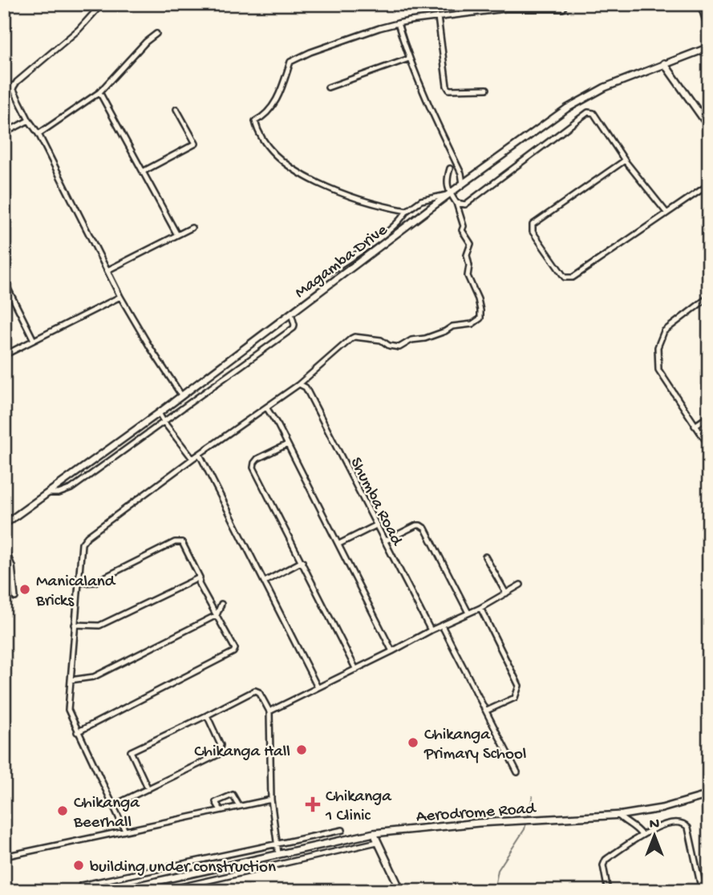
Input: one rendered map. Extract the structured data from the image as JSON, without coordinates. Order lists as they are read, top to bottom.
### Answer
{
  "streets": {
    "street": ["Magamba Drive", "Shumba Road", "Aerodrome Road"]
  },
  "places": {
    "other": [
      "Manicaland Bricks",
      "Chikanga Primary School",
      "Chikanga Hall",
      "Chikanga Beerhall",
      "building under construction"
    ],
    "health": ["Chikanga 1 Clinic"]
  },
  "north": "top"
}
